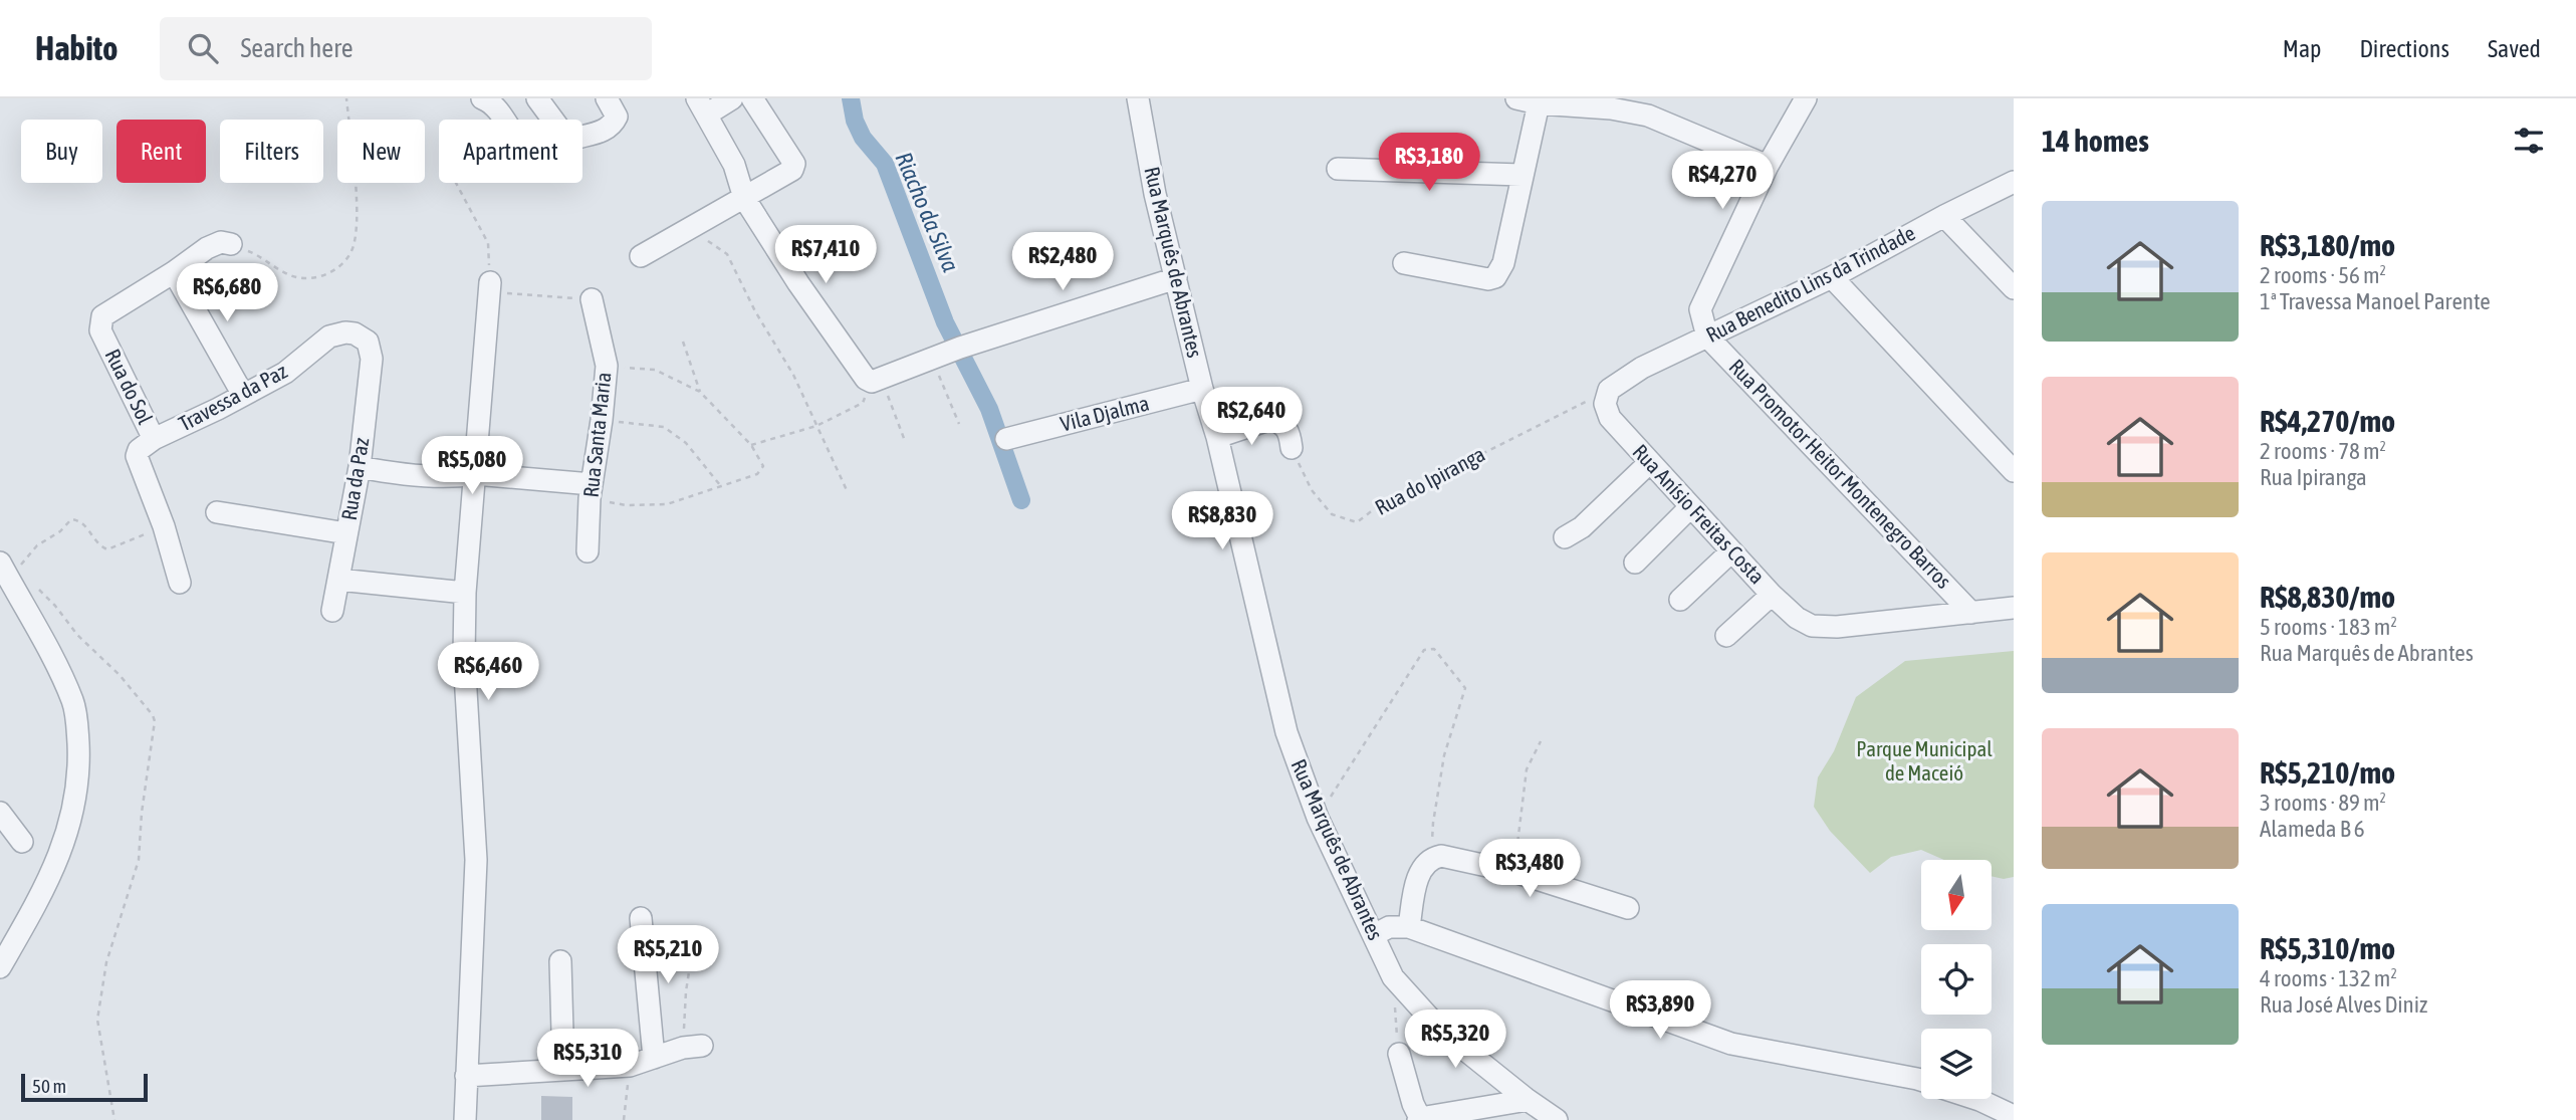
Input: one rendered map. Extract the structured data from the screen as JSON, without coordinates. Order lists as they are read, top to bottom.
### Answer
{
  "streets": {
    "street": [
      "Rua Marquês de Abrantes",
      "Rua Benedito Lins da Trindade",
      "Rua do Sol",
      "Travessa da Paz",
      "Vila Djalma",
      "Rua Santa Maria",
      "Rua Promotor Heitor Montenegro Barros",
      "Rua da Paz",
      "Rua Anísio Freitas Costa"
    ],
    "path": ["Rua do Ipiranga"]
  },
  "crossings": [
    ["Rua Marquês de Abrantes", "Vila Djalma"],
    ["Rua Benedito Lins da Trindade", "Rua Promotor Heitor Montenegro Barros"],
    ["Rua Benedito Lins da Trindade", "Rua do Ipiranga"],
    ["Rua Benedito Lins da Trindade", "Rua Anísio Freitas Costa"],
    ["Rua do Sol", "Travessa da Paz"],
    ["Travessa da Paz", "Rua da Paz"],
    ["Rua Promotor Heitor Montenegro Barros", "Rua Anísio Freitas Costa"],
    ["Rua do Ipiranga", "Rua Anísio Freitas Costa"]
  ],
  "water": ["Riacho da Silva"],
  "parks": ["Parque Municipal de Maceió"],
  "scale_bar": "50 m",
  "north": "bottom",
  "page": {
    "header": "Habito",
    "search": "Search here",
    "nav": ["Map", "Directions", "Saved"],
    "heading": "14 homes",
    "chip": [
      "Buy",
      "Rent",
      "Filters",
      "New",
      "Apartment"
    ],
    "price": [
      "R$3,180",
      "R$4,270",
      "R$7,410",
      "R$2,480",
      "R$6,680",
      "R$2,640",
      "R$5,080",
      "R$8,830",
      "R$6,460",
      "R$3,480",
      "R$5,210",
      "R$3,890",
      "R$5,320",
      "R$5,310"
    ],
    "list": [
      {
        "name": "R$3,180/mo",
        "note": "2 rooms · 56 m² · 1ª Travessa Manoel Parente"
      },
      {
        "name": "R$4,270/mo",
        "note": "2 rooms · 78 m² · Rua Ipiranga"
      },
      {
        "name": "R$8,830/mo",
        "note": "5 rooms · 183 m² · Rua Marquês de Abrantes"
      },
      {
        "name": "R$5,210/mo",
        "note": "3 rooms · 89 m² · Alameda B 6"
      },
      {
        "name": "R$5,310/mo",
        "note": "4 rooms · 132 m² · Rua José Alves Diniz"
      }
    ],
    "scale": "50 m"
  }
}
